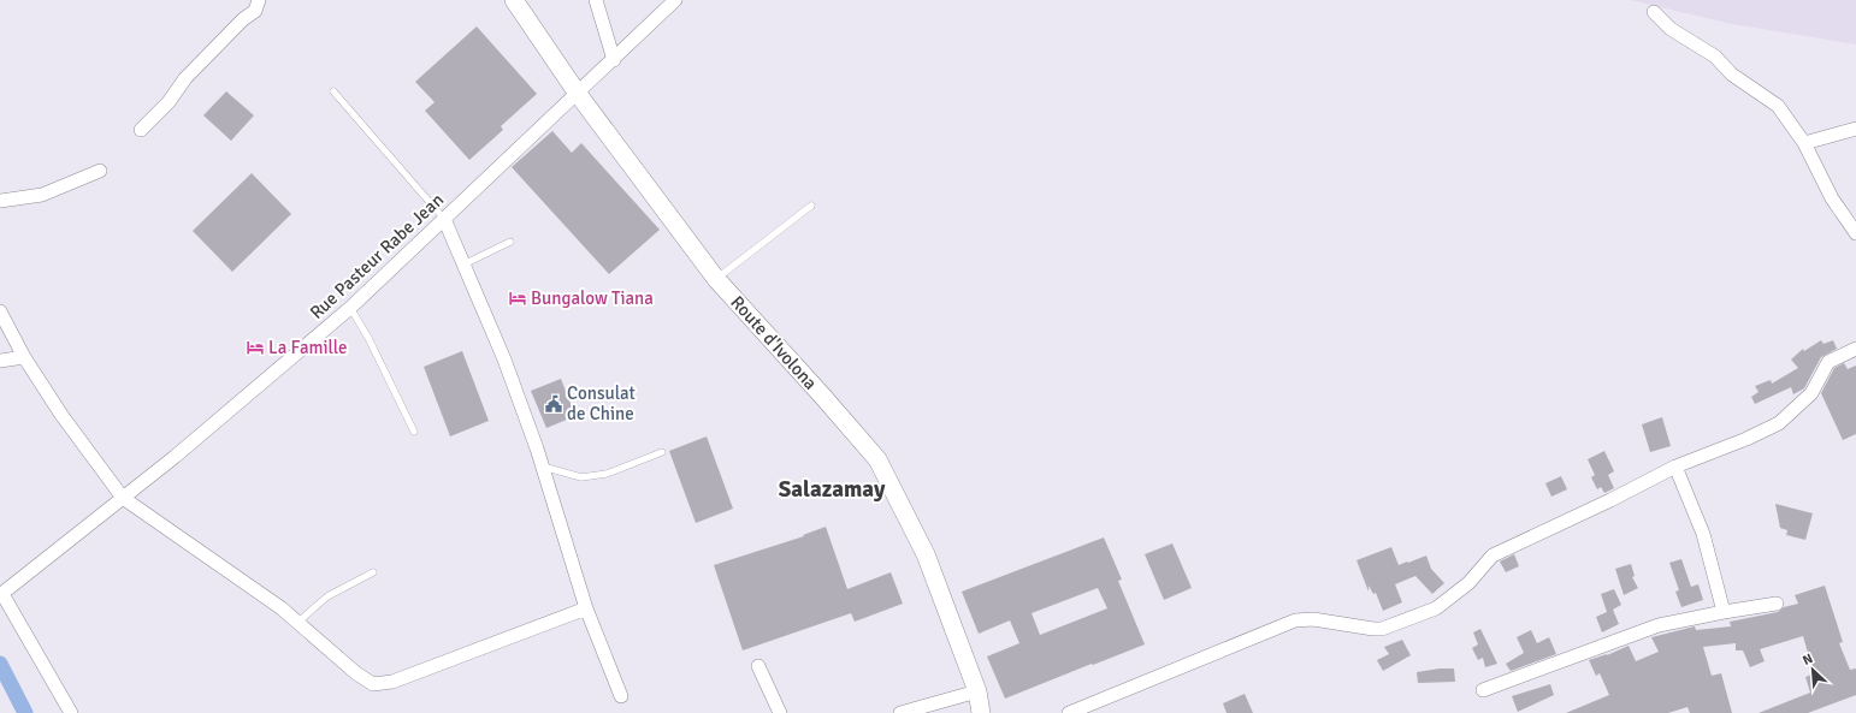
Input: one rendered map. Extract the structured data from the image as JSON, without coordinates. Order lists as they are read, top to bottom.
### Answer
{
  "streets": {
    "main road": ["Route d'Ivolona"],
    "street": ["Rue Pasteur Rabe Jean"]
  },
  "crossings": [
    ["Rue Pasteur Rabe Jean", "Route d'Ivolona"]
  ],
  "districts": ["Salazamay"],
  "places": {
    "hotel": ["Bungalow Tiana", "La Famille"],
    "public building": ["Consulat de Chine"]
  },
  "north": "top left"
}
